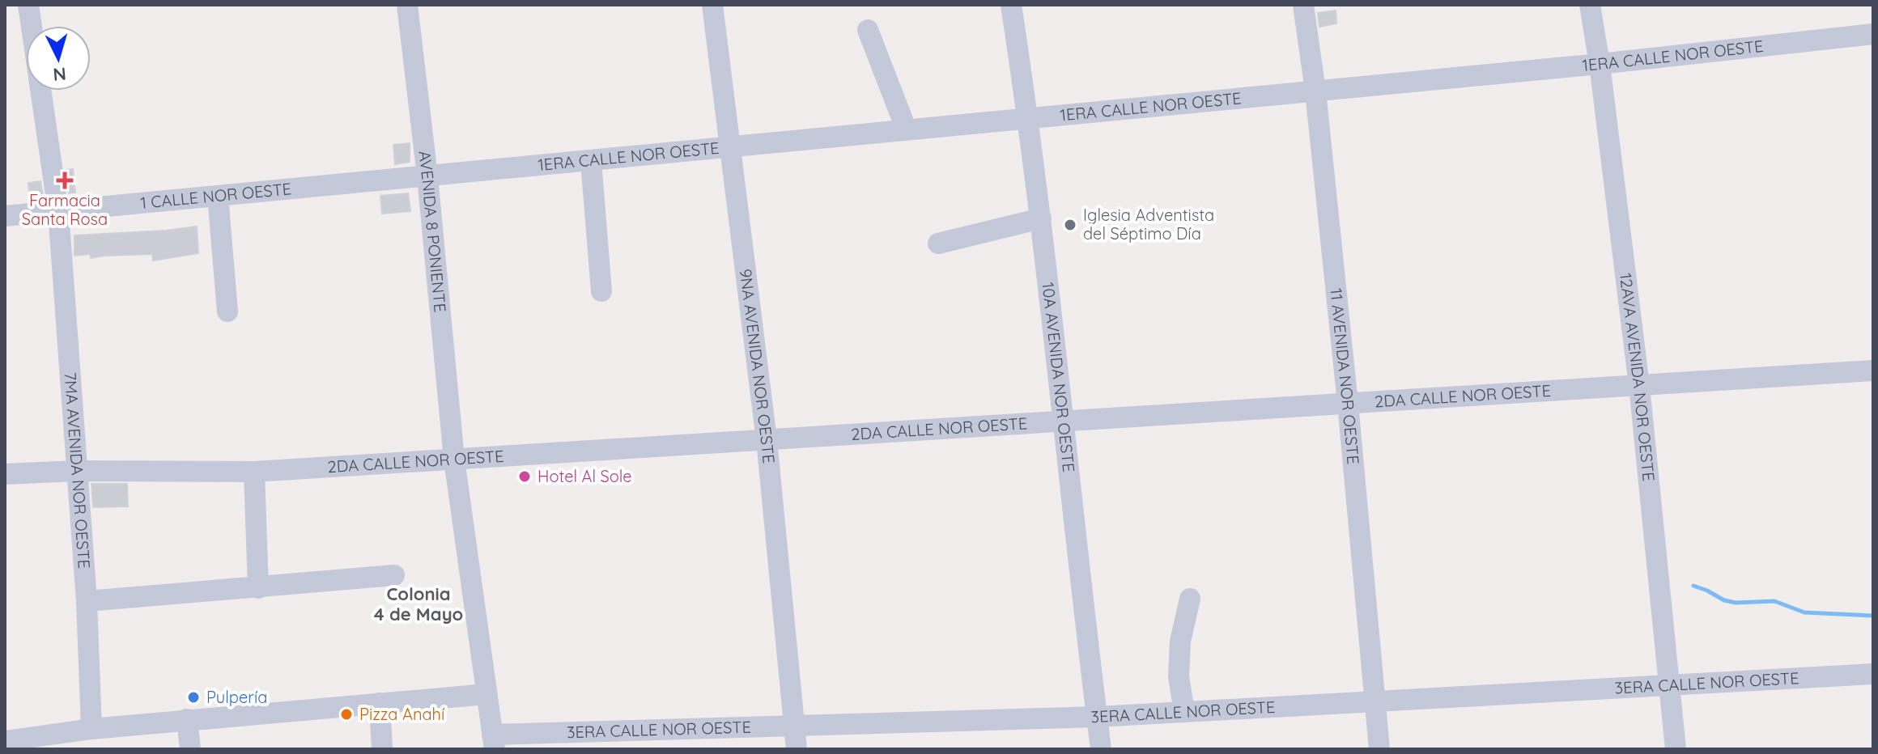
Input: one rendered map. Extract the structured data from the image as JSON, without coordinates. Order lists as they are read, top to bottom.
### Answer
{
  "streets": {
    "street": [
      "1ERA CALLE NOR OESTE",
      "1 CALLE NOR OESTE",
      "AVENIDA 8 PONIENTE",
      "9NA AVENIDA NOR OESTE",
      "12AVA AVENIDA NOR OESTE",
      "10A AVENIDA NOR OESTE",
      "11 AVENIDA NOR OESTE",
      "2DA CALLE NOR OESTE",
      "7MA AVENIDA NOR OESTE",
      "3ERA CALLE NOR OESTE"
    ]
  },
  "crossings": [
    ["1ERA CALLE NOR OESTE", "1 CALLE NOR OESTE"],
    ["1ERA CALLE NOR OESTE", "AVENIDA 8 PONIENTE"],
    ["1ERA CALLE NOR OESTE", "9NA AVENIDA NOR OESTE"],
    ["1ERA CALLE NOR OESTE", "12AVA AVENIDA NOR OESTE"],
    ["1ERA CALLE NOR OESTE", "10A AVENIDA NOR OESTE"],
    ["1ERA CALLE NOR OESTE", "11 AVENIDA NOR OESTE"],
    ["1 CALLE NOR OESTE", "AVENIDA 8 PONIENTE"],
    ["1 CALLE NOR OESTE", "7MA AVENIDA NOR OESTE"],
    ["AVENIDA 8 PONIENTE", "2DA CALLE NOR OESTE"],
    ["AVENIDA 8 PONIENTE", "3ERA CALLE NOR OESTE"],
    ["9NA AVENIDA NOR OESTE", "2DA CALLE NOR OESTE"],
    ["9NA AVENIDA NOR OESTE", "3ERA CALLE NOR OESTE"],
    ["12AVA AVENIDA NOR OESTE", "2DA CALLE NOR OESTE"],
    ["12AVA AVENIDA NOR OESTE", "3ERA CALLE NOR OESTE"],
    ["10A AVENIDA NOR OESTE", "2DA CALLE NOR OESTE"],
    ["10A AVENIDA NOR OESTE", "3ERA CALLE NOR OESTE"],
    ["11 AVENIDA NOR OESTE", "2DA CALLE NOR OESTE"],
    ["11 AVENIDA NOR OESTE", "3ERA CALLE NOR OESTE"],
    ["2DA CALLE NOR OESTE", "7MA AVENIDA NOR OESTE"]
  ],
  "districts": ["Colonia 4 de Mayo"],
  "places": {
    "health": ["Farmacia Santa Rosa"],
    "other": [
      "Iglesia Adventista del Séptimo Día",
      "Hotel Al Sole",
      "Pulpería",
      "Pizza Anahí"
    ]
  },
  "north": "bottom"
}
